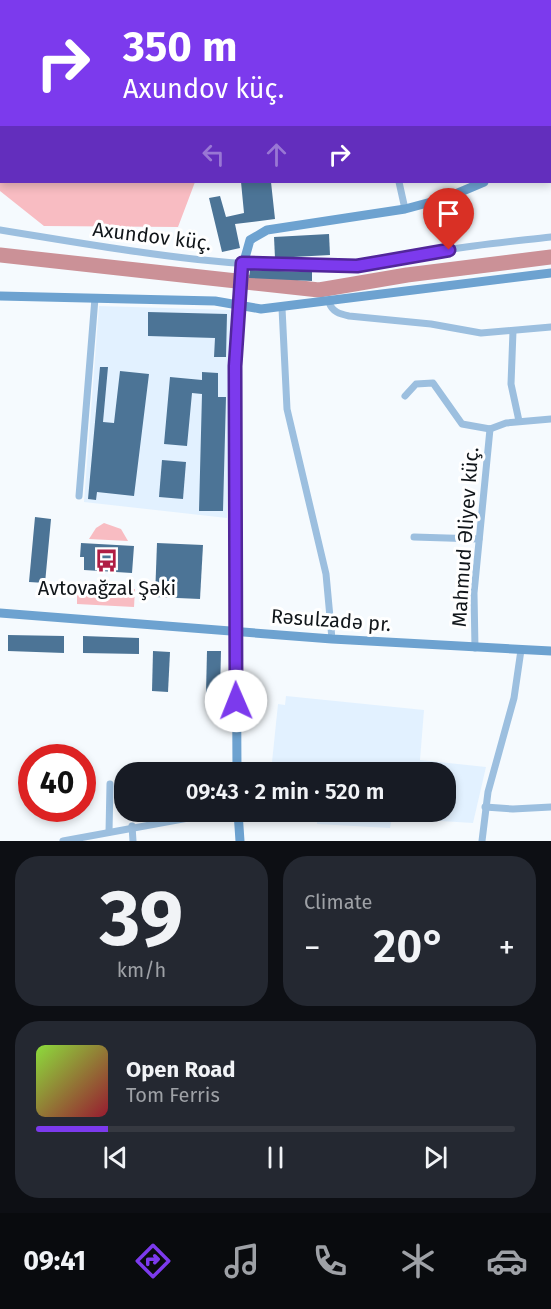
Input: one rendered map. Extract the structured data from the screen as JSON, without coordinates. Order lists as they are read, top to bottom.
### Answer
{
  "streets": {
    "street": ["Axundov küç.", "Mahmud Əliyev küç.", "Rəsulzadə pr."]
  },
  "crossings": [
    ["Mahmud Əliyev küç.", "Rəsulzadə pr."]
  ],
  "places": {
    "bus stop": ["Avtovağzal Şəki"]
  },
  "page": {
    "turn": ["350 m", "Axundov küç."],
    "limit": "40",
    "trip": "09:43 · 2 min · 520 m",
    "tile": [
      ["39", "km/h"],
      "Climate"
    ],
    "heat": ["−", "20°", "+"],
    "song": ["Open Road", "Tom Ferris"],
    "tabs": "09:41"
  }
}
